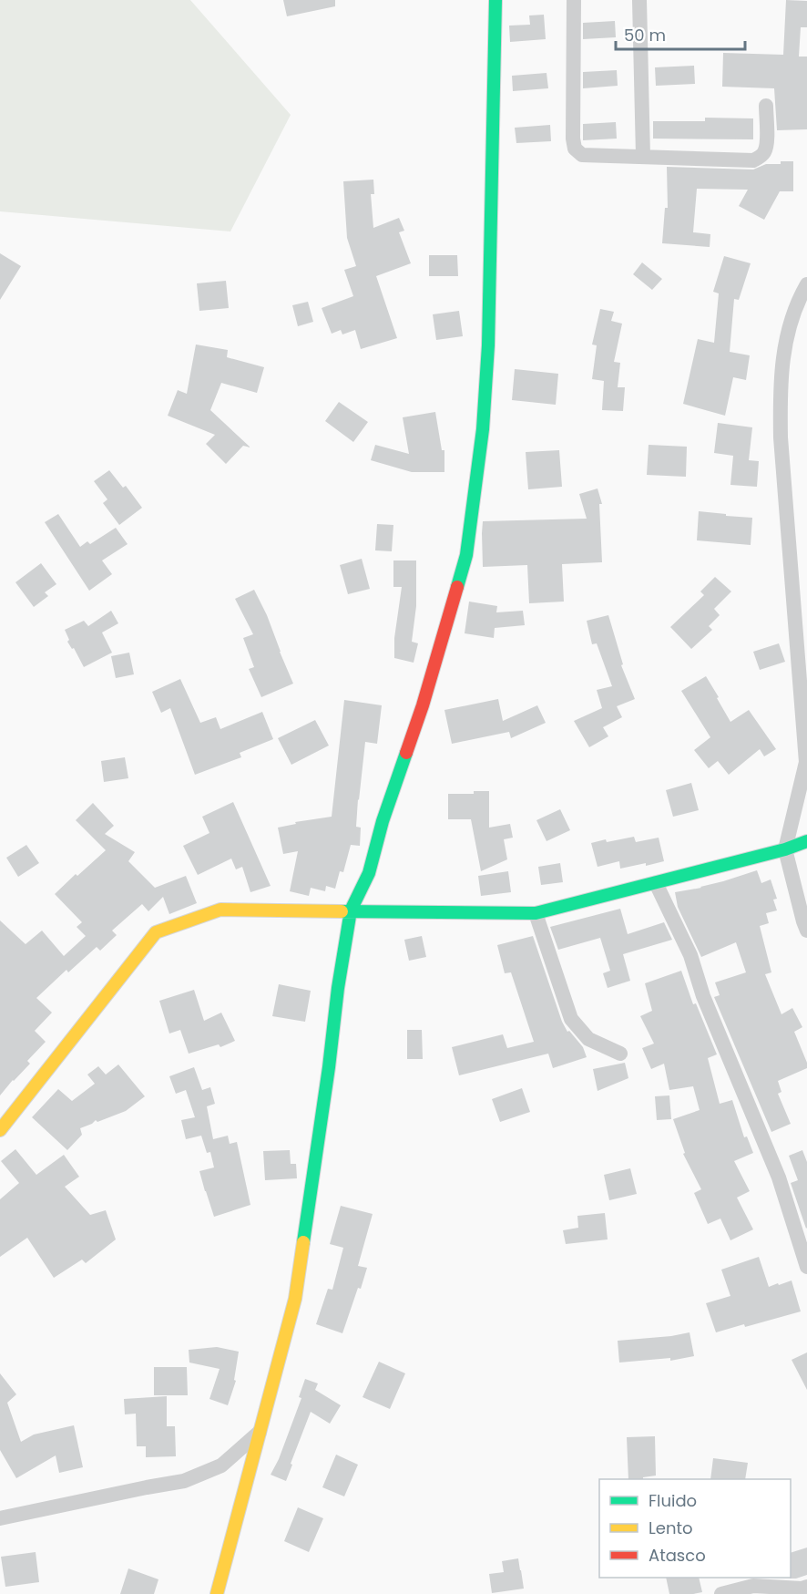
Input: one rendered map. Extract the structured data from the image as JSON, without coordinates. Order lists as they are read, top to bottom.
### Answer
{
  "legend": ["Fluido", "Lento", "Atasco"],
  "scale_bar": "50 m"
}
